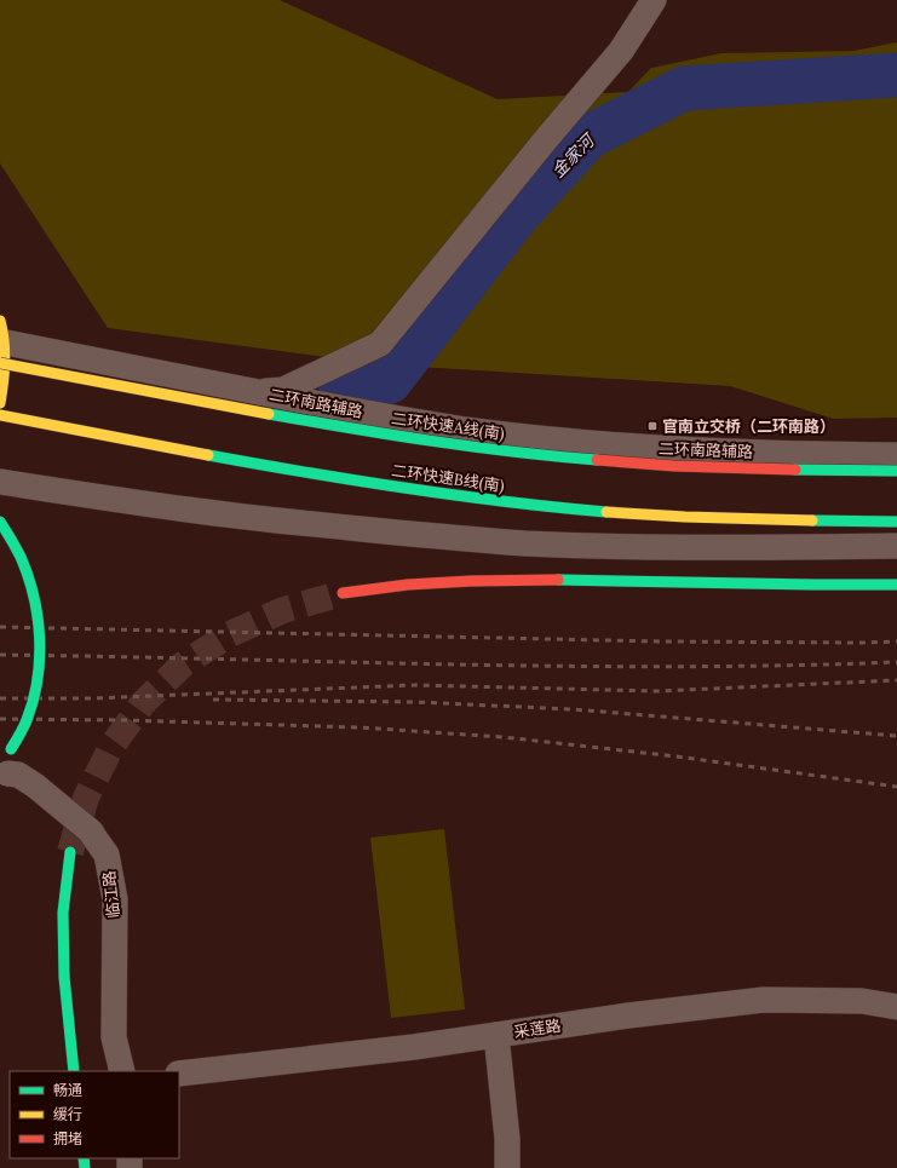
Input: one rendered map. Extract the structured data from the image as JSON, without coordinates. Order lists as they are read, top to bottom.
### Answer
{
  "streets": {
    "main road": ["二环快速A线(南)", "二环快速B线(南)"],
    "street": ["二环南路辅路", "临江路", "采莲路"]
  },
  "crossings": [
    ["二环南路辅路", "二环快速A线(南)"]
  ],
  "water": ["金家河"],
  "places": {
    "transit": ["官南立交桥（二环南路）"]
  },
  "legend": ["畅通", "缓行", "拥堵"]
}
